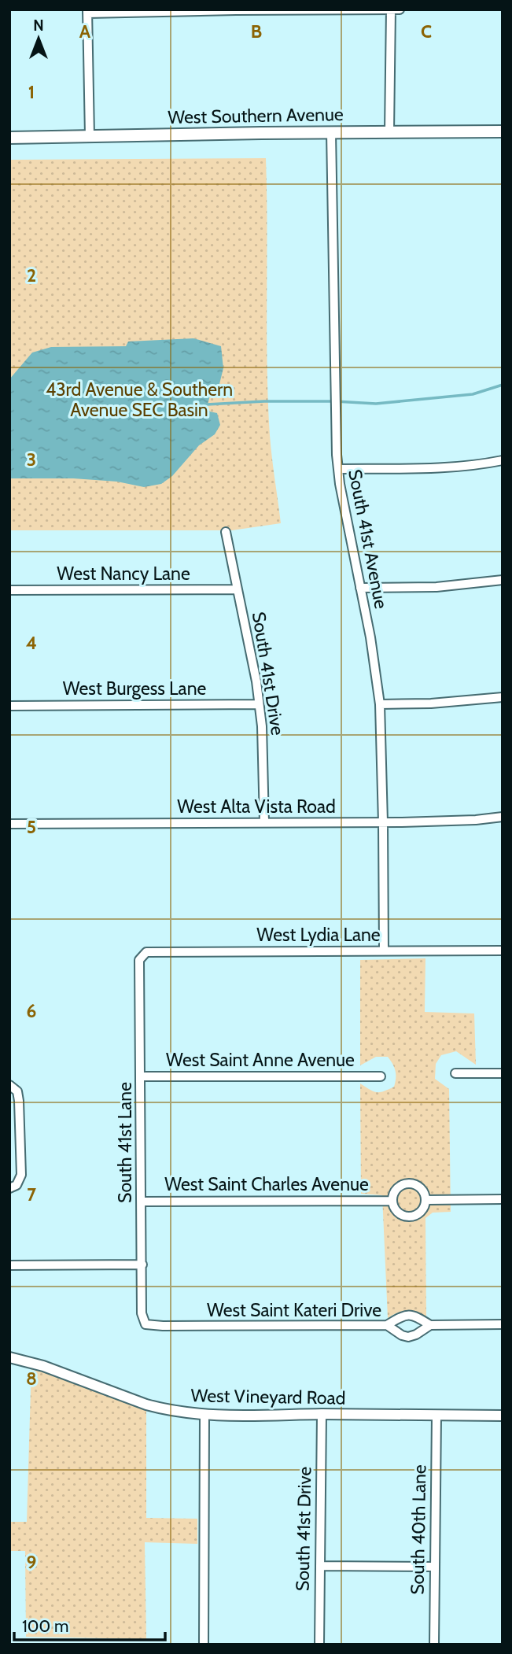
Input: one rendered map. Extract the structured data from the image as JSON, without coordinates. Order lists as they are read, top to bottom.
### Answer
{
  "streets": {
    "main road": ["West Southern Avenue"],
    "street": [
      "South 41st Avenue",
      "West Nancy Lane",
      "South 41st Drive",
      "West Burgess Lane",
      "West Alta Vista Road",
      "West Lydia Lane",
      "West Saint Anne Avenue",
      "South 41st Lane",
      "West Saint Charles Avenue",
      "West Saint Kateri Drive",
      "West Vineyard Road",
      "South 40th Lane"
    ]
  },
  "crossings": [
    ["West Southern Avenue", "South 41st Avenue"],
    ["South 41st Avenue", "West Alta Vista Road"],
    ["South 41st Avenue", "West Lydia Lane"],
    ["West Nancy Lane", "South 41st Drive"],
    ["South 41st Drive", "West Burgess Lane"],
    ["South 41st Drive", "West Alta Vista Road"],
    ["South 41st Drive", "West Vineyard Road"],
    ["West Lydia Lane", "South 41st Lane"],
    ["West Saint Anne Avenue", "South 41st Lane"],
    ["South 41st Lane", "West Saint Charles Avenue"],
    ["South 41st Lane", "West Saint Kateri Drive"],
    ["West Vineyard Road", "South 40th Lane"]
  ],
  "parks": ["43rd Avenue & Southern Avenue SEC Basin"],
  "scale_bar": "100 m",
  "north": "top",
  "grid": {
    "columns": ["A", "B", "C"],
    "rows": [
      "1",
      "2",
      "3",
      "4",
      "5",
      "6",
      "7",
      "8",
      "9"
    ]
  }
}
